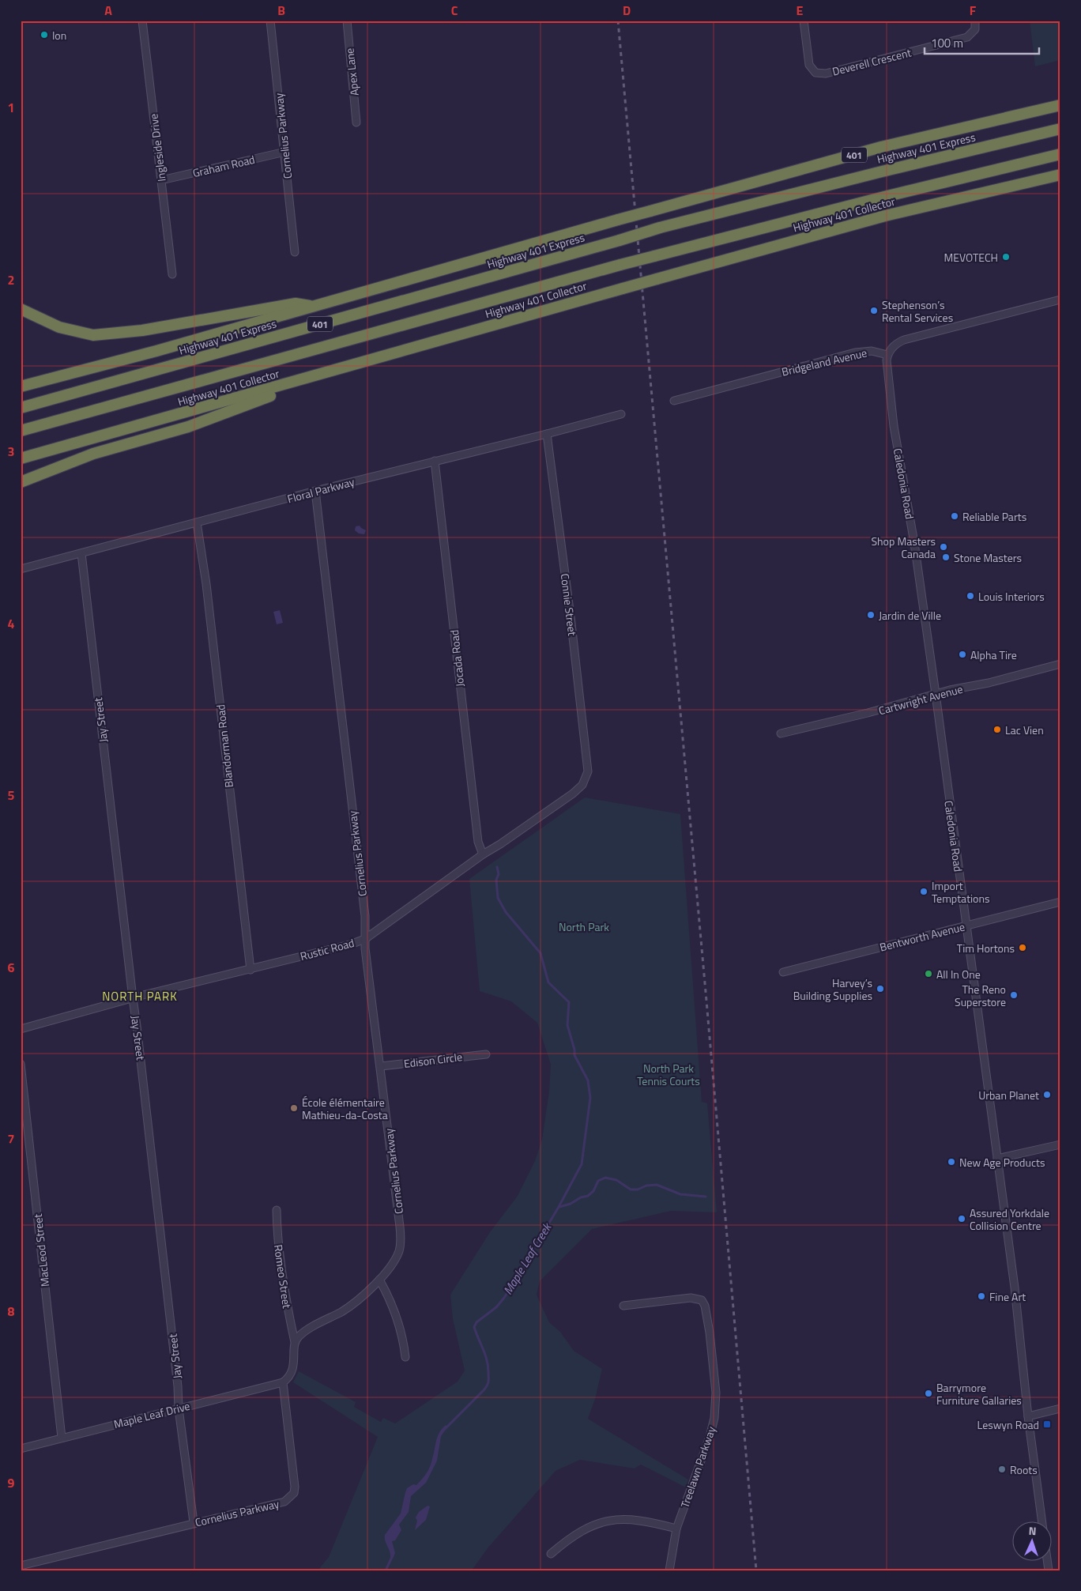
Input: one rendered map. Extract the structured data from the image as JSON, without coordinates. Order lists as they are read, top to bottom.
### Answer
{
  "streets": {
    "highway": ["Highway 401 Express", "401", "Highway 401 Collector"],
    "street": [
      "Deverell Crescent",
      "Apex Lane",
      "Cornelius Parkway",
      "Ingleside Drive",
      "Graham Road",
      "Bridgeland Avenue",
      "Caledonia Road",
      "Floral Parkway",
      "Connie Street",
      "Jocada Road",
      "Cartwright Avenue",
      "Jay Street",
      "Blandorman Road",
      "Bentworth Avenue",
      "Rustic Road",
      "Edison Circle",
      "MacLeod Street",
      "Romeo Street",
      "Maple Leaf Drive",
      "Treelawn Parkway"
    ]
  },
  "crossings": [
    ["Cornelius Parkway", "Graham Road"],
    ["Cornelius Parkway", "Floral Parkway"],
    ["Cornelius Parkway", "Jay Street"],
    ["Cornelius Parkway", "Rustic Road"],
    ["Cornelius Parkway", "Edison Circle"],
    ["Cornelius Parkway", "Romeo Street"],
    ["Cornelius Parkway", "Maple Leaf Drive"],
    ["Ingleside Drive", "Graham Road"],
    ["Bridgeland Avenue", "Caledonia Road"],
    ["Caledonia Road", "Cartwright Avenue"],
    ["Caledonia Road", "Bentworth Avenue"],
    ["Floral Parkway", "Connie Street"],
    ["Floral Parkway", "Jocada Road"],
    ["Floral Parkway", "Jay Street"],
    ["Floral Parkway", "Blandorman Road"],
    ["Connie Street", "Rustic Road"],
    ["Jocada Road", "Rustic Road"],
    ["Jay Street", "Rustic Road"],
    ["Jay Street", "Maple Leaf Drive"],
    ["Blandorman Road", "Rustic Road"],
    ["MacLeod Street", "Maple Leaf Drive"]
  ],
  "districts": ["NORTH PARK"],
  "water": ["Maple Leaf Creek"],
  "parks": ["North Park", "North Park Tennis Courts"],
  "places": {
    "other": [
      "Ion",
      "MEVOTECH",
      "Stephenson’s Rental Services",
      "Reliable Parts",
      "Shop Masters Canada",
      "Stone Masters",
      "Louis Interiors",
      "Jardin de Ville",
      "Alpha Tire",
      "Lac Vien",
      "Import Temptations",
      "Tim Hortons",
      "All In One",
      "Harvey’s Building Supplies",
      "The Reno Superstore",
      "Urban Planet",
      "École élémentaire Mathieu-da-Costa",
      "New Age Products",
      "Assured Yorkdale Collision Centre",
      "Fine Art",
      "Barrymore Furniture Gallaries",
      "Roots"
    ],
    "transit": ["Leswyn Road"]
  },
  "scale_bar": "100 m",
  "north": "top",
  "grid": {
    "columns": [
      "A",
      "B",
      "C",
      "D",
      "E",
      "F"
    ],
    "rows": [
      "1",
      "2",
      "3",
      "4",
      "5",
      "6",
      "7",
      "8",
      "9"
    ]
  }
}
